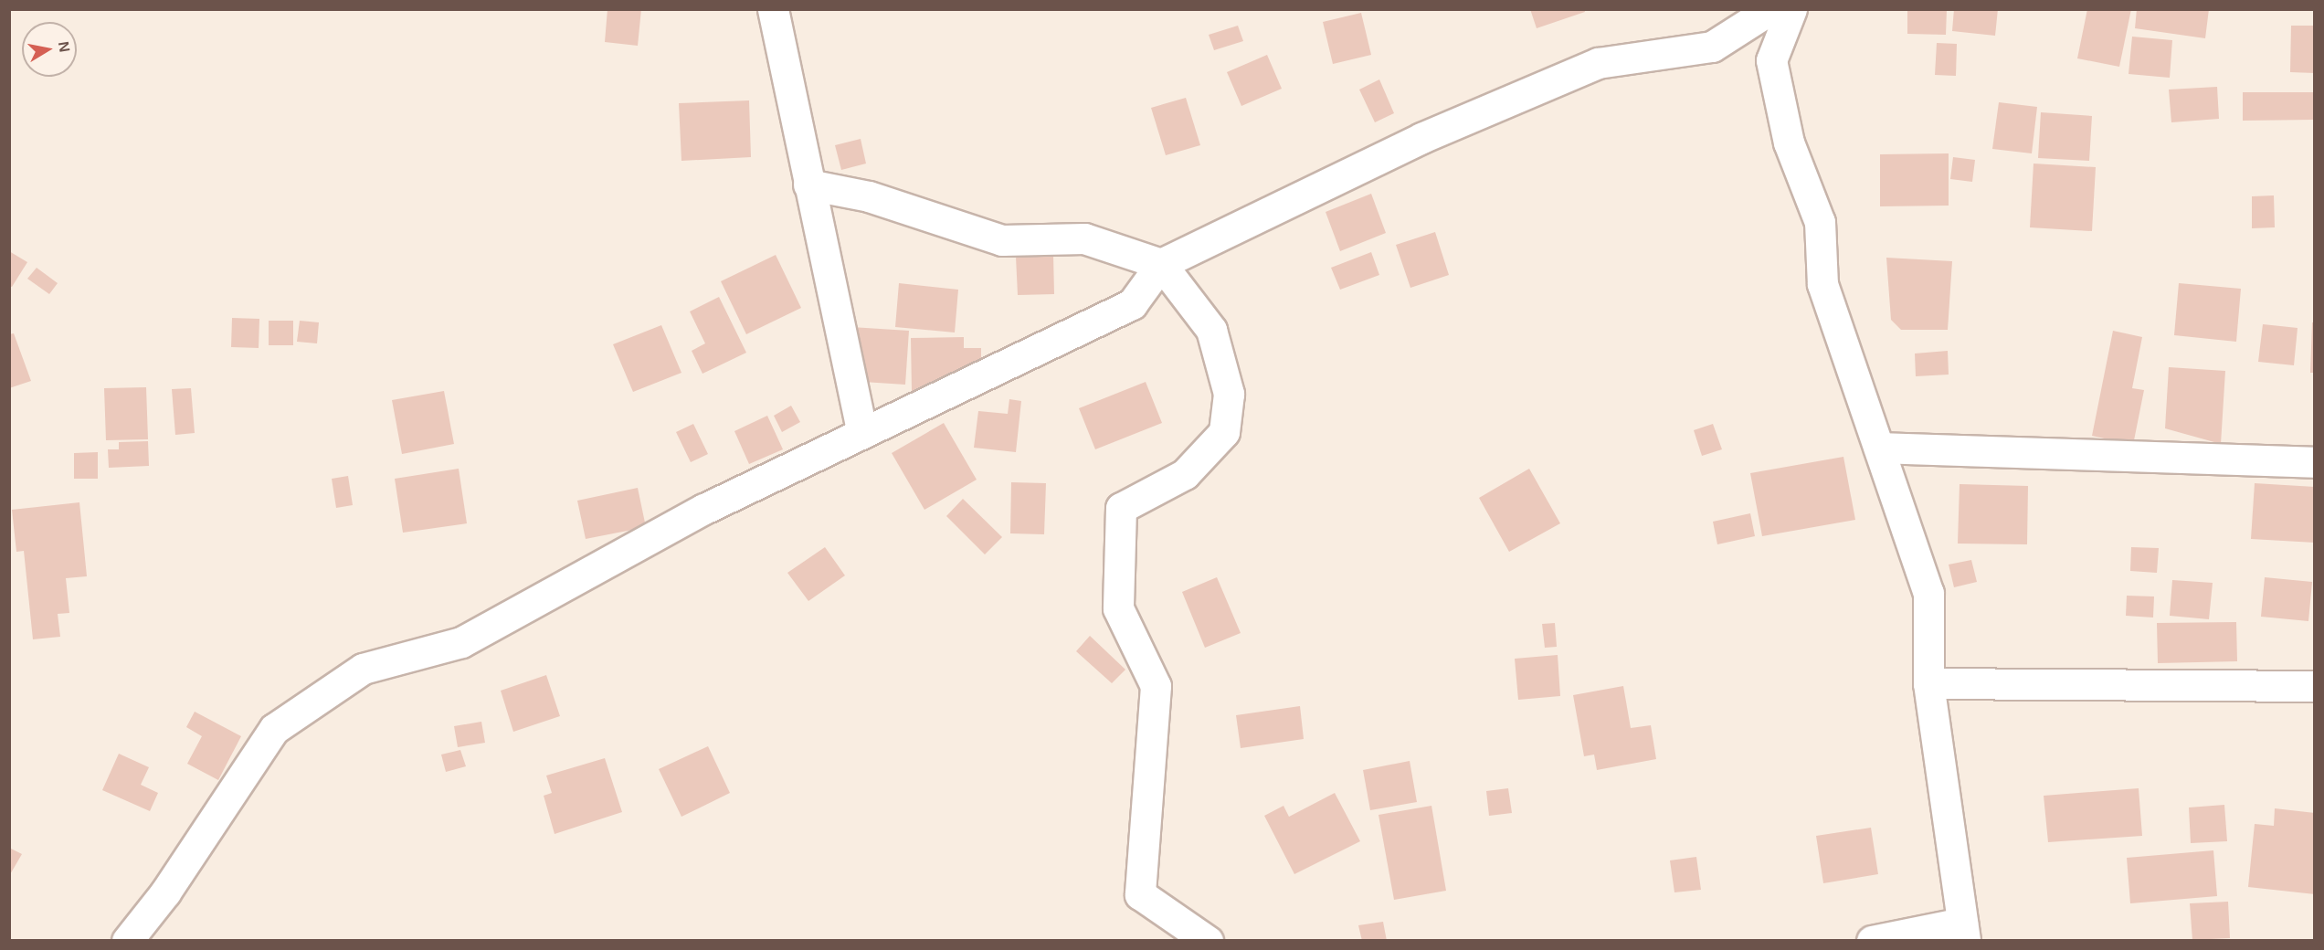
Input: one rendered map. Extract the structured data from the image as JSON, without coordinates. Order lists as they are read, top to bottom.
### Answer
{
  "north": "right"
}
